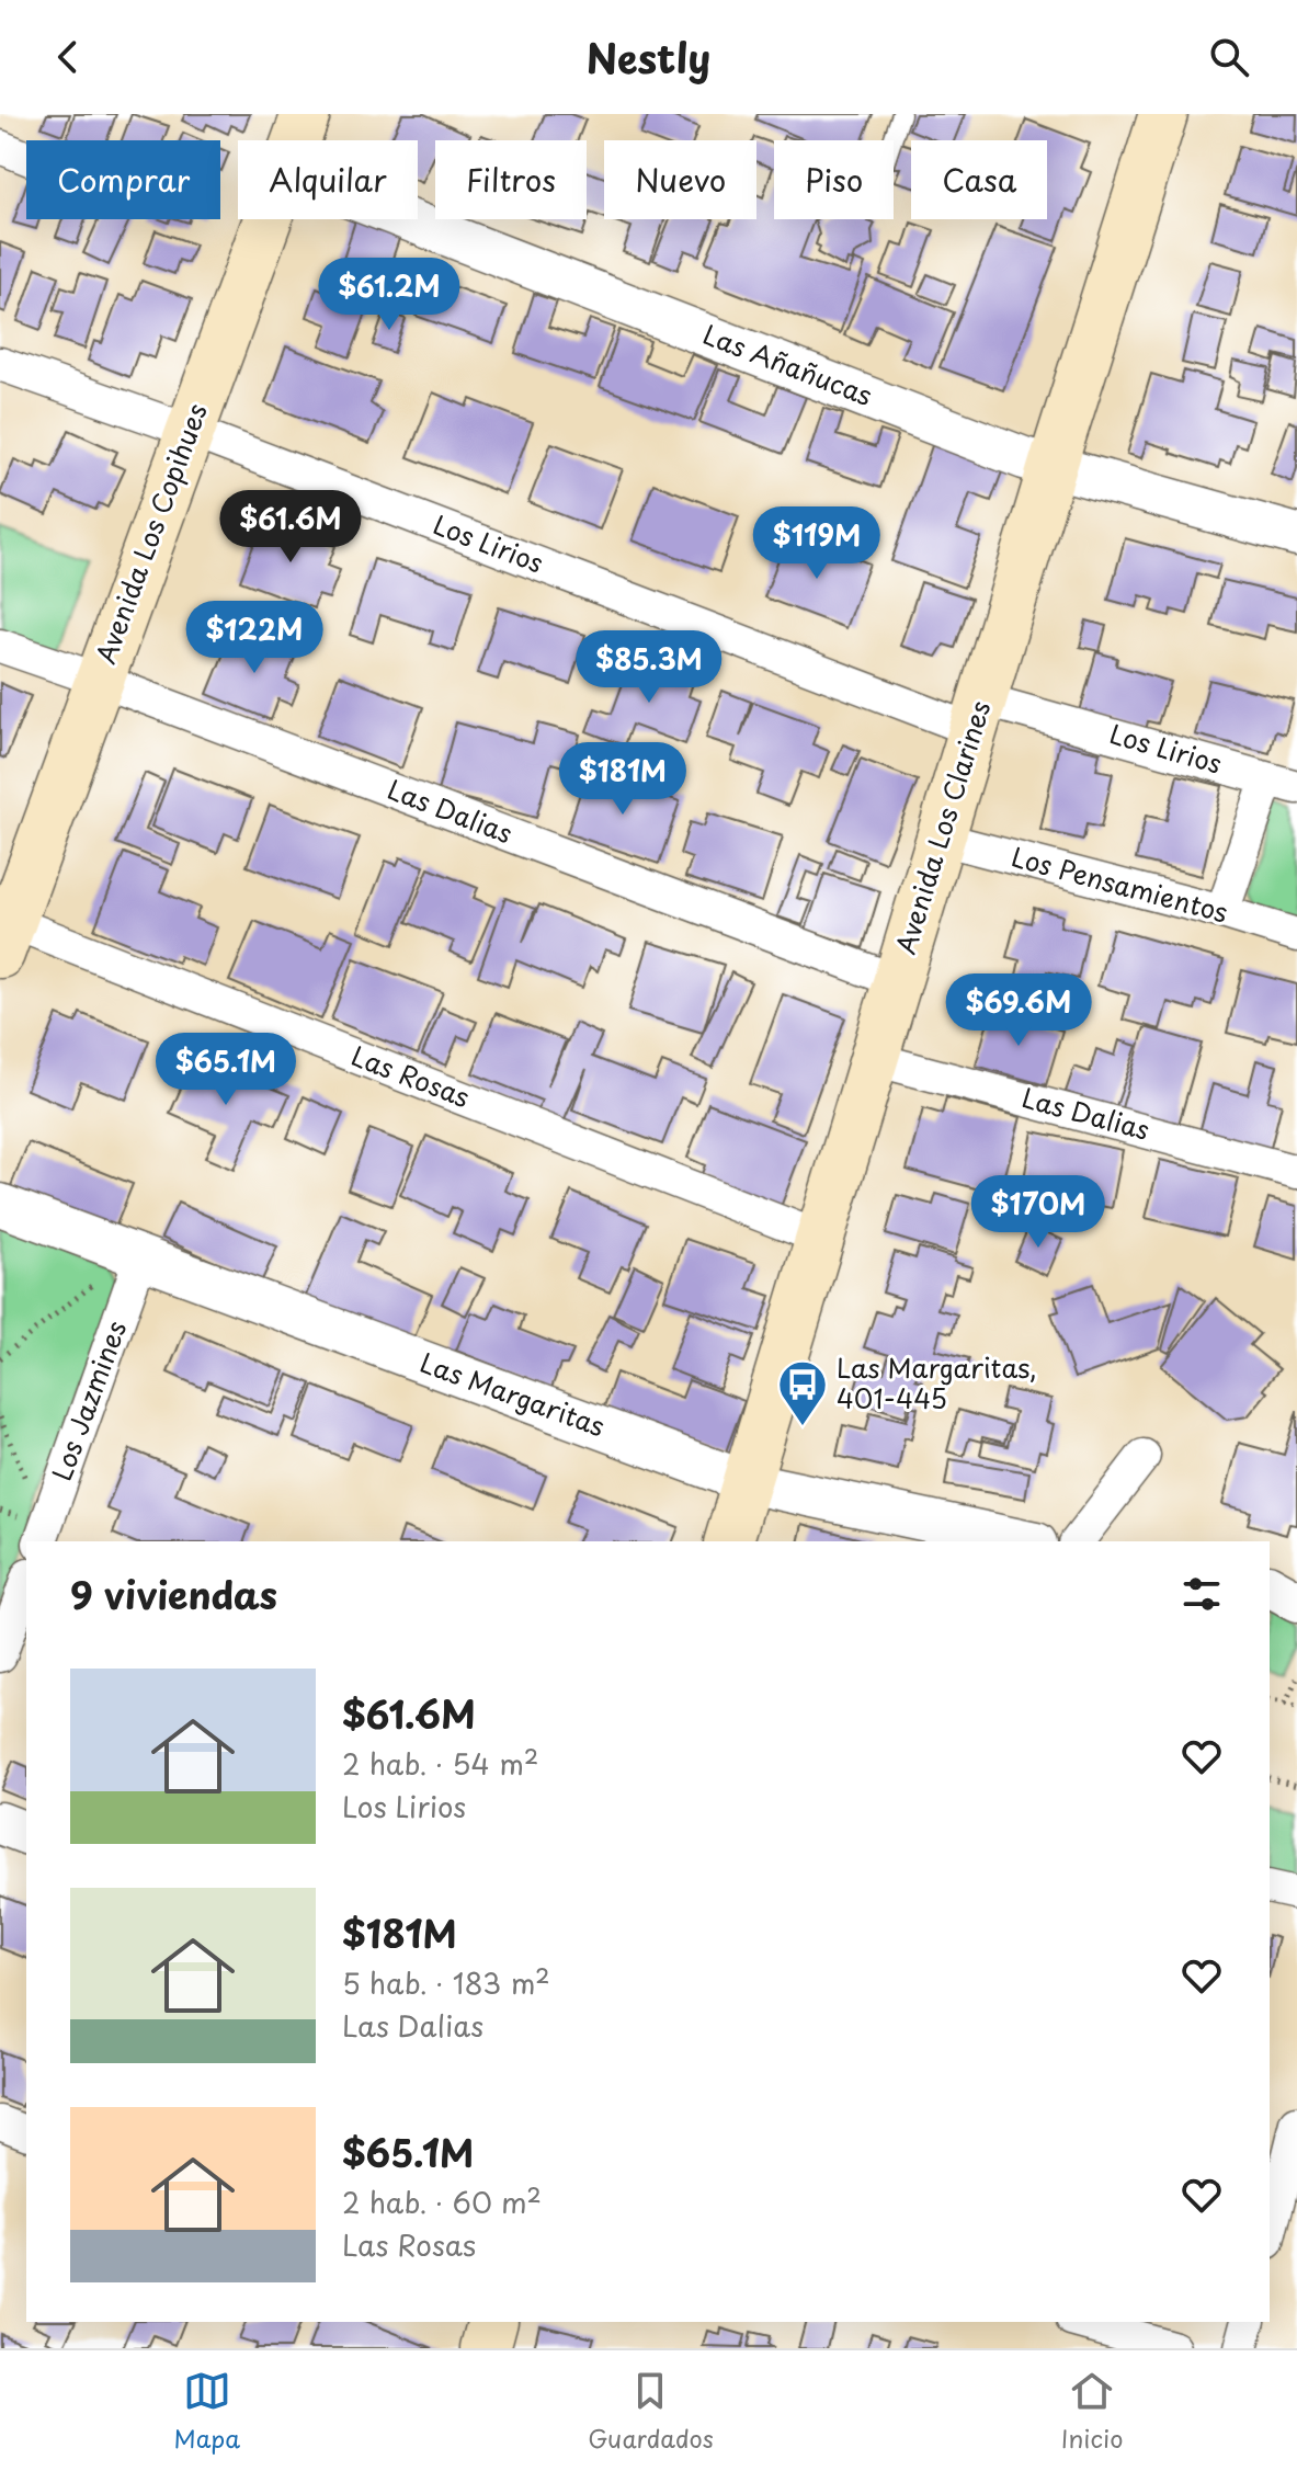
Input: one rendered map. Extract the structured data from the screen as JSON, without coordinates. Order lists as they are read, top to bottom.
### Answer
{
  "streets": {
    "main road": ["Avenida Los Copihues", "Avenida Los Clarines"],
    "street": [
      "Las Añañucas",
      "Los Lirios",
      "Las Dalias",
      "Los Pensamientos",
      "Las Rosas",
      "Las Margaritas",
      "Los Jazmines"
    ]
  },
  "crossings": [
    ["Las Añañucas", "Avenida Los Clarines"],
    ["Avenida Los Copihues", "Los Lirios"],
    ["Avenida Los Copihues", "Las Dalias"],
    ["Avenida Los Copihues", "Las Rosas"],
    ["Los Lirios", "Avenida Los Clarines"],
    ["Las Dalias", "Avenida Los Clarines"],
    ["Avenida Los Clarines", "Los Pensamientos"],
    ["Avenida Los Clarines", "Las Rosas"],
    ["Avenida Los Clarines", "Las Margaritas"],
    ["Las Margaritas", "Los Jazmines"]
  ],
  "places": {
    "bus stop": ["Las Margaritas, 401-445"]
  },
  "page": {
    "header": "Nestly",
    "chip": [
      "Comprar",
      "Alquilar",
      "Filtros",
      "Nuevo",
      "Piso",
      "Casa"
    ],
    "price": [
      "$61.2M",
      "$61.6M",
      "$119M",
      "$122M",
      "$85.3M",
      "$181M",
      "$69.6M",
      "$65.1M",
      "$170M"
    ],
    "heading": "9 viviendas",
    "list": [
      {
        "name": "$61.6M",
        "note": "2 hab. · 54 m² · Los Lirios"
      },
      {
        "name": "$181M",
        "note": "5 hab. · 183 m² · Las Dalias"
      },
      {
        "name": "$65.1M",
        "note": "2 hab. · 60 m² · Las Rosas"
      }
    ],
    "tabs": ["Mapa", "Guardados", "Inicio"]
  }
}
